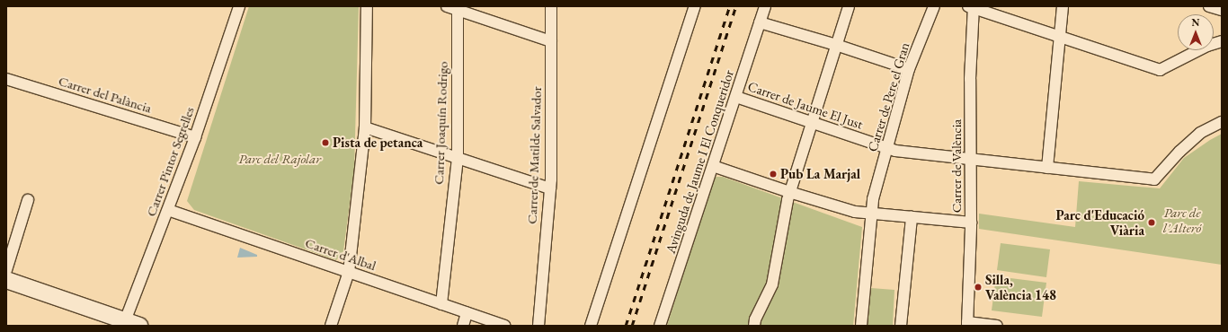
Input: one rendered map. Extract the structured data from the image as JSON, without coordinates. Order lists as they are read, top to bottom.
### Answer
{
  "streets": {
    "street": [
      "Carrer del Palància",
      "Carrer de Pere el Gran",
      "Carrer de Jaume El Just",
      "Carrer Joaquín Rodrigo",
      "Carrer de Matilde Salvador",
      "Carrer Pintor Segrelles",
      "Avinguda de Jaume I El Conqueridor",
      "Carrer de València",
      "Carrer d'Albal"
    ]
  },
  "crossings": [
    ["Carrer del Palància", "Carrer Pintor Segrelles"],
    ["Carrer de Pere el Gran", "Carrer de Jaume El Just"],
    ["Carrer de Jaume El Just", "Avinguda de Jaume I El Conqueridor"],
    ["Carrer de Jaume El Just", "Carrer de València"],
    ["Carrer Joaquín Rodrigo", "Carrer d'Albal"],
    ["Carrer Pintor Segrelles", "Carrer d'Albal"]
  ],
  "parks": ["Parc del Rajolar", "Parc de l'Alteró"],
  "places": [
    "Pista de petanca",
    "Pub La Marjal",
    "Parc d'Educació Viària",
    "Silla, València 148"
  ],
  "north": "top"
}
